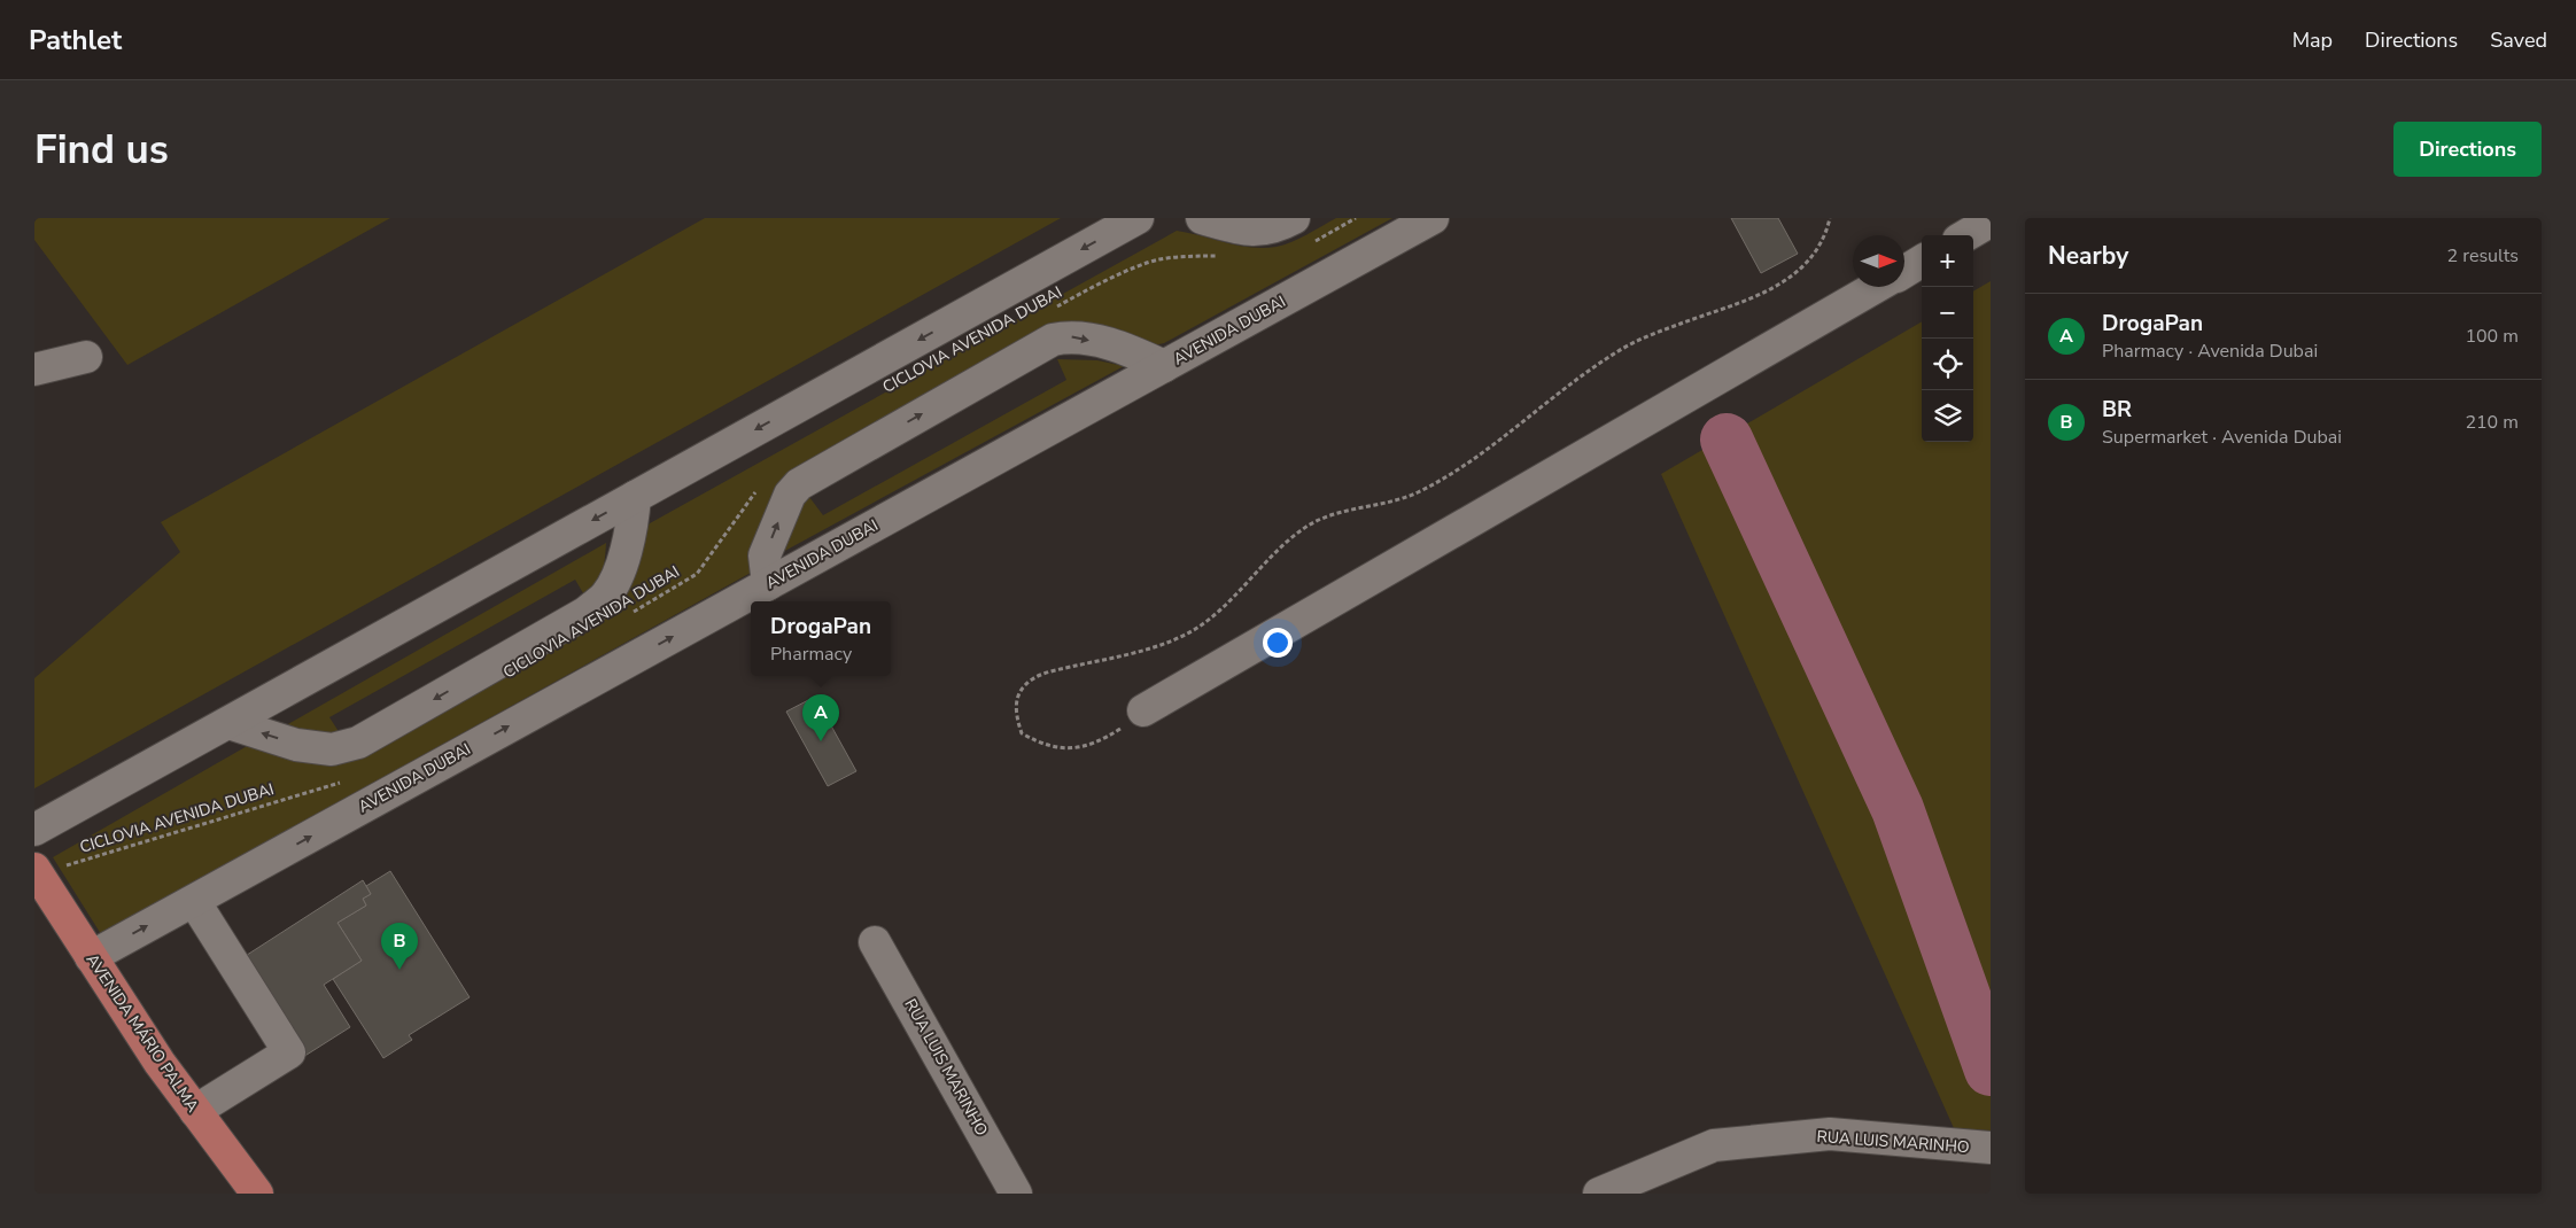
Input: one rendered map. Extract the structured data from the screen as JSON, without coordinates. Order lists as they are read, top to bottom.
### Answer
{
  "streets": {
    "main road": ["AVENIDA MÁRIO PALMA"],
    "street": ["AVENIDA DUBAI", "RUA LUIS MARINHO"],
    "path": ["CICLOVIA AVENIDA DUBAI"]
  },
  "crossings": [
    ["AVENIDA DUBAI", "AVENIDA MÁRIO PALMA"],
    ["CICLOVIA AVENIDA DUBAI", "AVENIDA MÁRIO PALMA"]
  ],
  "north": "right",
  "page": {
    "header": "Pathlet",
    "nav": ["Map", "Directions", "Saved"],
    "buttons": "Directions",
    "title": "Find us",
    "heading": ["Nearby", "2 results"],
    "map_buttons": ["+", "−"],
    "list": [
      {
        "mark": "A",
        "name": "DrogaPan",
        "note": "Pharmacy · Avenida Dubai",
        "value": "100 m"
      },
      {
        "mark": "B",
        "name": "BR",
        "note": "Supermarket · Avenida Dubai",
        "value": "210 m"
      }
    ],
    "popup": ["DrogaPan", "Pharmacy"],
    "pins": ["A", "B"]
  }
}
